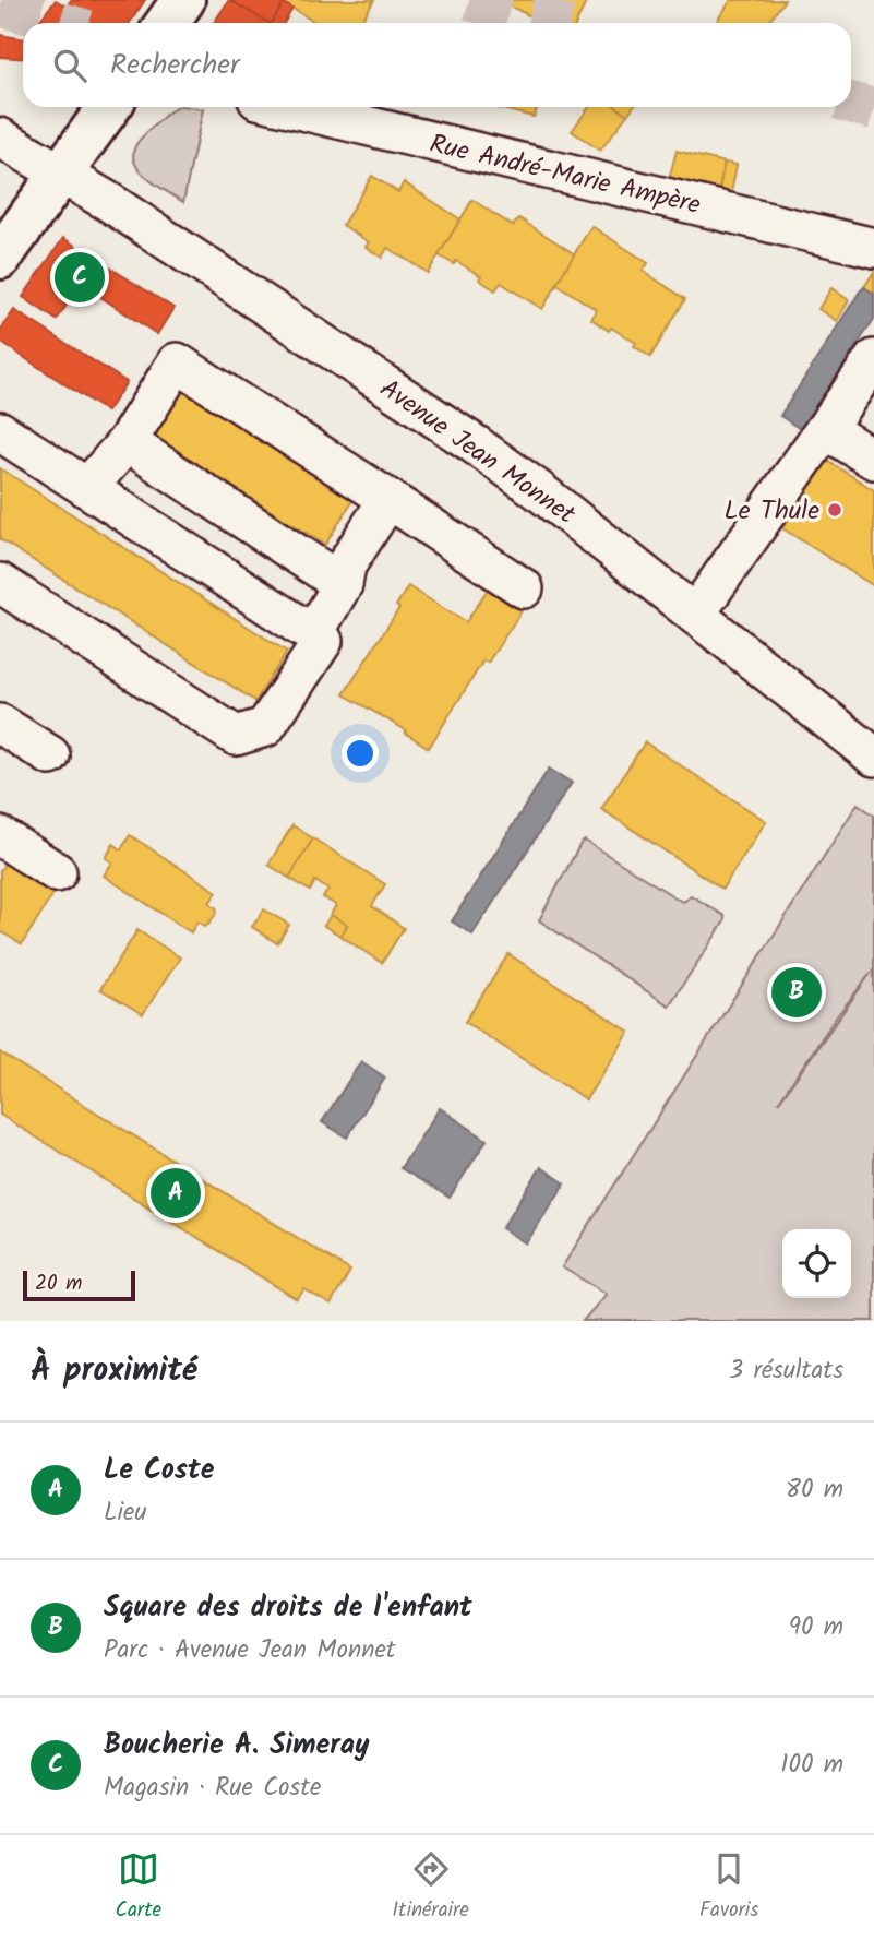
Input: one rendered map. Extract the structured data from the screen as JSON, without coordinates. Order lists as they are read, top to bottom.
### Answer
{
  "streets": {
    "street": ["Rue André-Marie Ampère", "Avenue Jean Monnet"]
  },
  "places": ["Le Thule"],
  "scale_bar": "20 m",
  "page": {
    "search": "Rechercher",
    "pins": ["C", "B", "A"],
    "scale": "20 m",
    "heading": ["À proximité", "3 résultats"],
    "list": [
      {
        "mark": "A",
        "name": "Le Coste",
        "note": "Lieu",
        "value": "80 m"
      },
      {
        "mark": "B",
        "name": "Square des droits de l'enfant",
        "note": "Parc · Avenue Jean Monnet",
        "value": "90 m"
      },
      {
        "mark": "C",
        "name": "Boucherie A. Simeray",
        "note": "Magasin · Rue Coste",
        "value": "100 m"
      }
    ],
    "nav": ["Carte", "Itinéraire", "Favoris"]
  }
}
